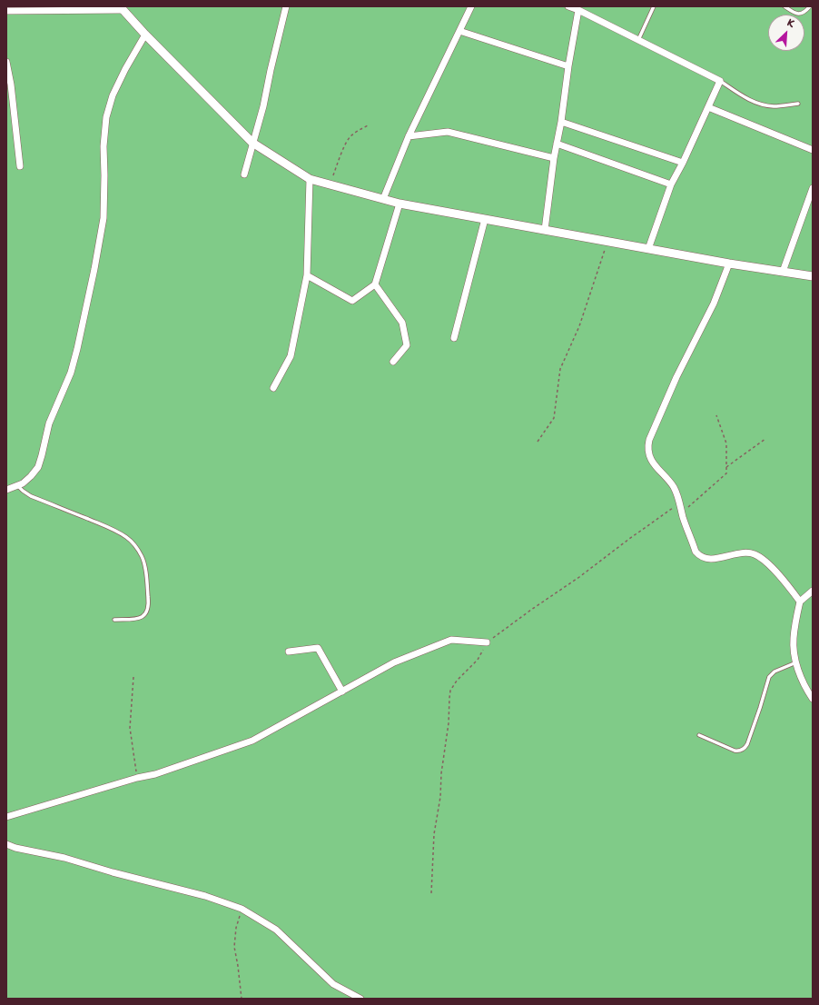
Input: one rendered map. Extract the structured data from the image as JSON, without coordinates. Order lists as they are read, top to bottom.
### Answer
{
  "north": "top right"
}
